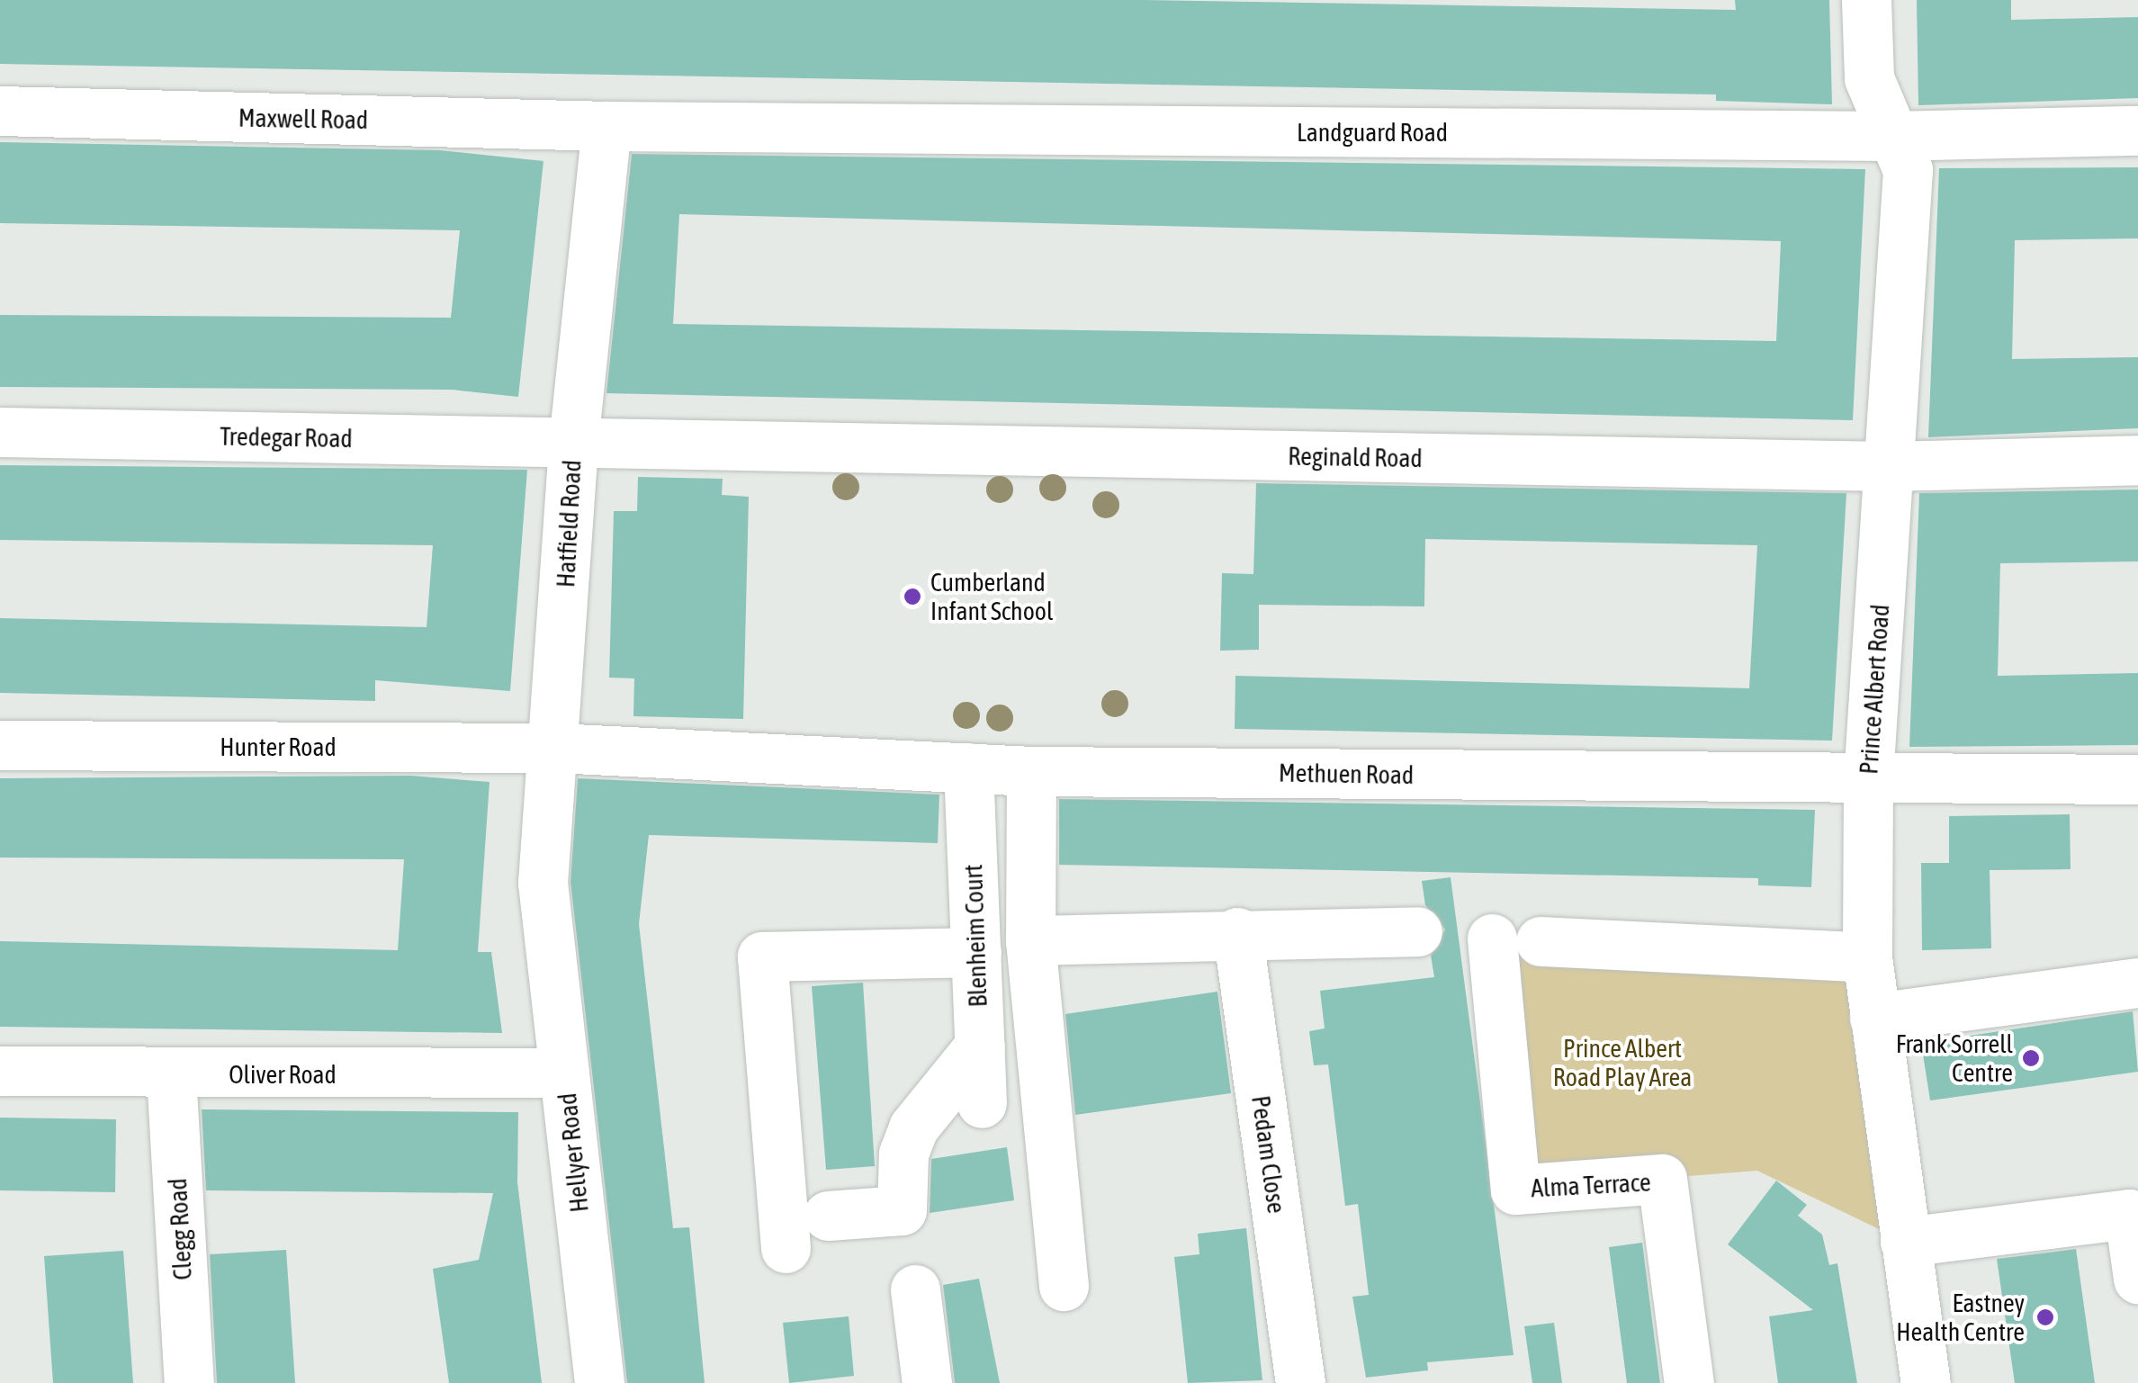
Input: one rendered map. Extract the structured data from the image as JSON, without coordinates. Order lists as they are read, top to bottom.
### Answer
{
  "streets": {
    "street": [
      "Maxwell Road",
      "Landguard Road",
      "Tredegar Road",
      "Reginald Road",
      "Hatfield Road",
      "Prince Albert Road",
      "Hunter Road",
      "Methuen Road",
      "Blenheim Court",
      "Oliver Road",
      "Hellyer Road",
      "Pedam Close",
      "Alma Terrace",
      "Clegg Road"
    ]
  },
  "crossings": [
    ["Maxwell Road", "Landguard Road"],
    ["Maxwell Road", "Hatfield Road"],
    ["Landguard Road", "Hatfield Road"],
    ["Landguard Road", "Prince Albert Road"],
    ["Tredegar Road", "Reginald Road"],
    ["Tredegar Road", "Hatfield Road"],
    ["Reginald Road", "Hatfield Road"],
    ["Reginald Road", "Prince Albert Road"],
    ["Hatfield Road", "Hunter Road"],
    ["Hatfield Road", "Methuen Road"],
    ["Hatfield Road", "Hellyer Road"],
    ["Prince Albert Road", "Methuen Road"],
    ["Hunter Road", "Methuen Road"],
    ["Methuen Road", "Blenheim Court"],
    ["Oliver Road", "Hellyer Road"],
    ["Oliver Road", "Clegg Road"]
  ],
  "parks": ["Prince Albert Road Play Area"],
  "places": ["Cumberland Infant School", "Frank Sorrell Centre", "Eastney Health Centre"]
}
